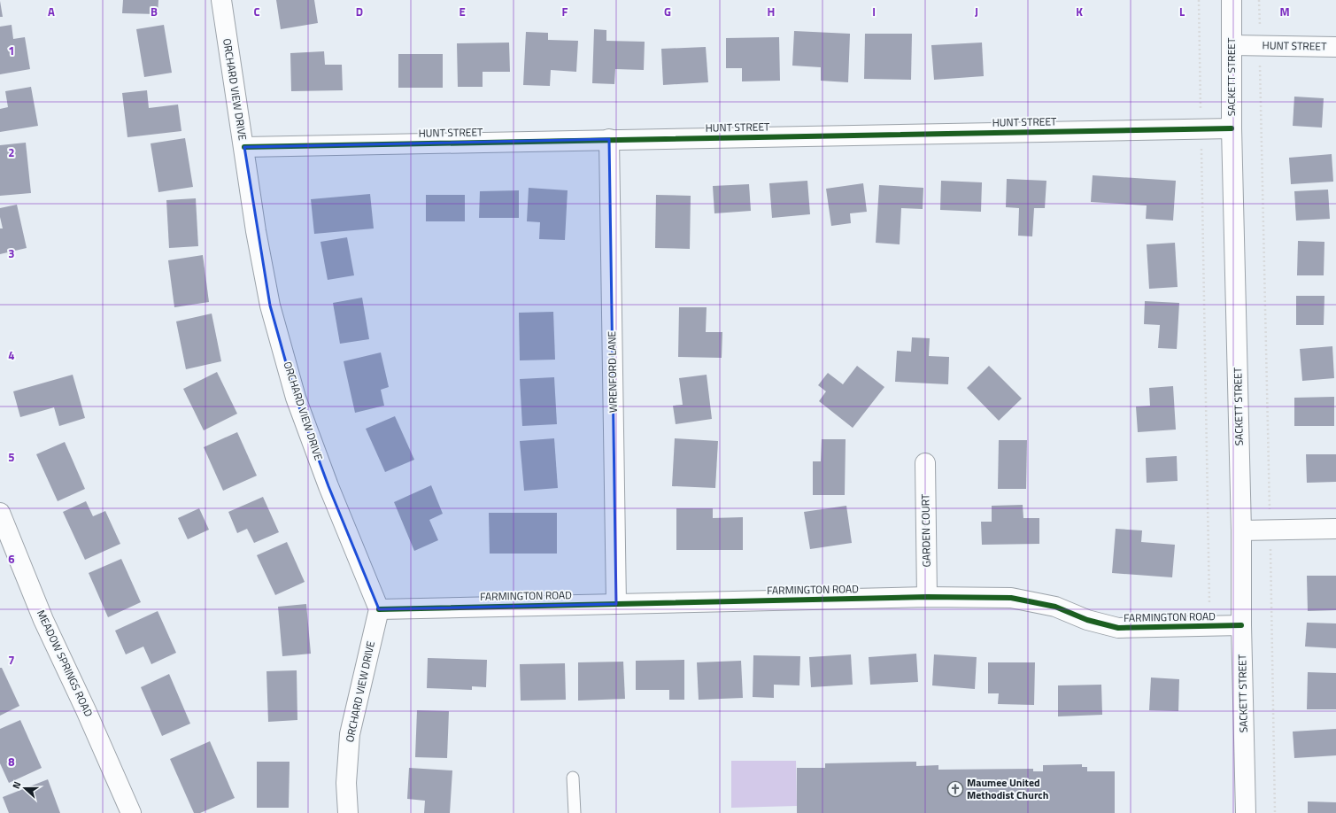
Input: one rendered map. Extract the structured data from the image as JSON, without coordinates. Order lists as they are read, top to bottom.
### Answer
{
  "streets": {
    "street": [
      "HUNT STREET",
      "SACKETT STREET",
      "ORCHARD VIEW DRIVE",
      "WRENFORD LANE",
      "GARDEN COURT",
      "FARMINGTON ROAD",
      "MEADOW SPRINGS ROAD"
    ]
  },
  "crossings": [
    ["HUNT STREET", "SACKETT STREET"],
    ["HUNT STREET", "ORCHARD VIEW DRIVE"],
    ["HUNT STREET", "WRENFORD LANE"],
    ["SACKETT STREET", "FARMINGTON ROAD"],
    ["ORCHARD VIEW DRIVE", "FARMINGTON ROAD"],
    ["WRENFORD LANE", "FARMINGTON ROAD"],
    ["GARDEN COURT", "FARMINGTON ROAD"]
  ],
  "places": {
    "church": ["Maumee United Methodist Church"]
  },
  "north": "left",
  "grid": {
    "columns": [
      "A",
      "B",
      "C",
      "D",
      "E",
      "F",
      "G",
      "H",
      "I",
      "J",
      "K",
      "L",
      "M"
    ],
    "rows": [
      "1",
      "2",
      "3",
      "4",
      "5",
      "6",
      "7",
      "8"
    ]
  }
}
